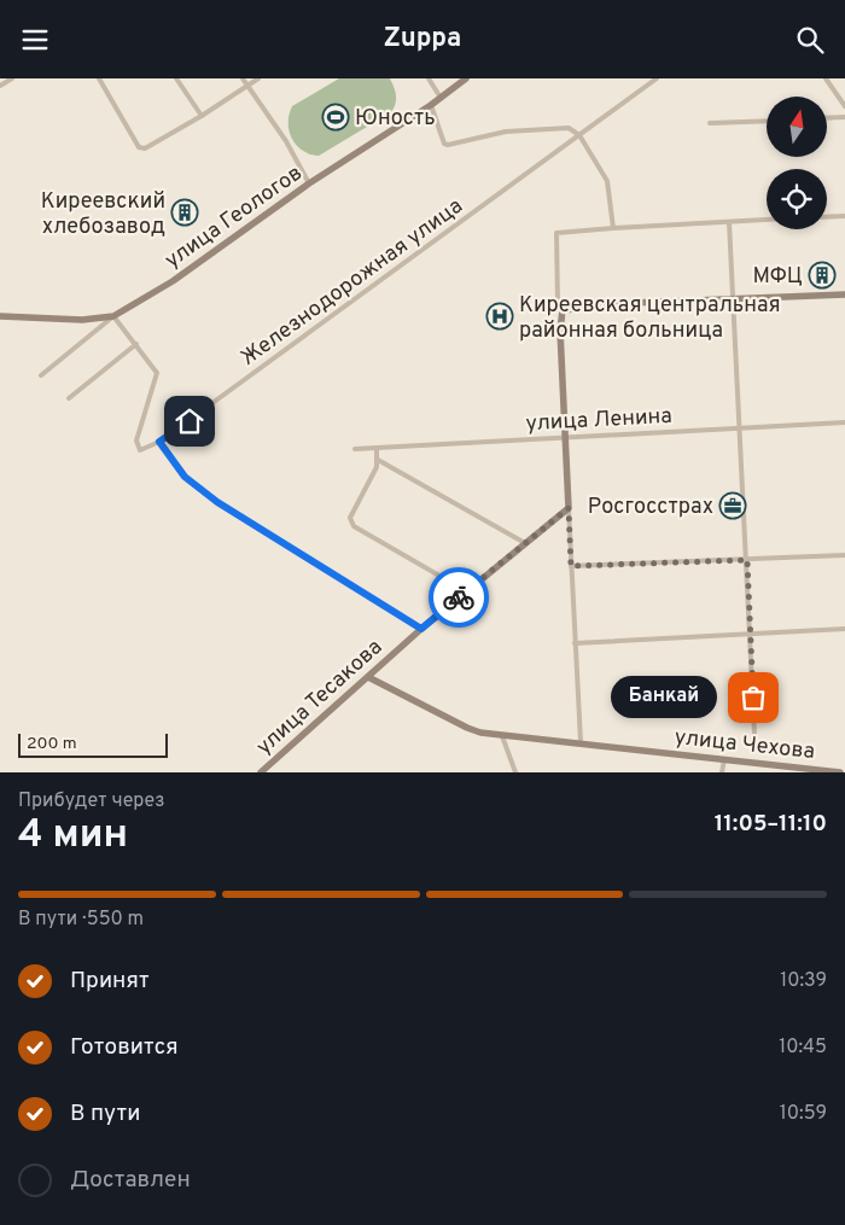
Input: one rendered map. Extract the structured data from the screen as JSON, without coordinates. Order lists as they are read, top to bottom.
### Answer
{
  "streets": {
    "main road": ["улица Геологов", "улица Тесакова", "улица Чехова"],
    "street": ["Железнодорожная улица", "улица Ленина"]
  },
  "crossings": [
    ["улица Тесакова", "улица Чехова"]
  ],
  "places": {
    "sports": ["Юность"],
    "building": ["Киреевский хлебозавод", "МФЦ"],
    "hospital": ["Киреевская центральная районная больница"],
    "office": ["Росгосстрах"],
    "other": ["Банкай"]
  },
  "scale_bar": "200 m",
  "north": "top",
  "page": {
    "header": "Zuppa",
    "bubble": "Банкай",
    "scale": "200 m",
    "heading": ["4 мин", "Прибудет через", "11:05–11:10"],
    "bar": "В пути · 550 m",
    "list": [
      ["Принят", "10:39"],
      ["Готовится", "10:45"],
      ["В пути", "10:59"],
      "Доставлен"
    ]
  }
}
